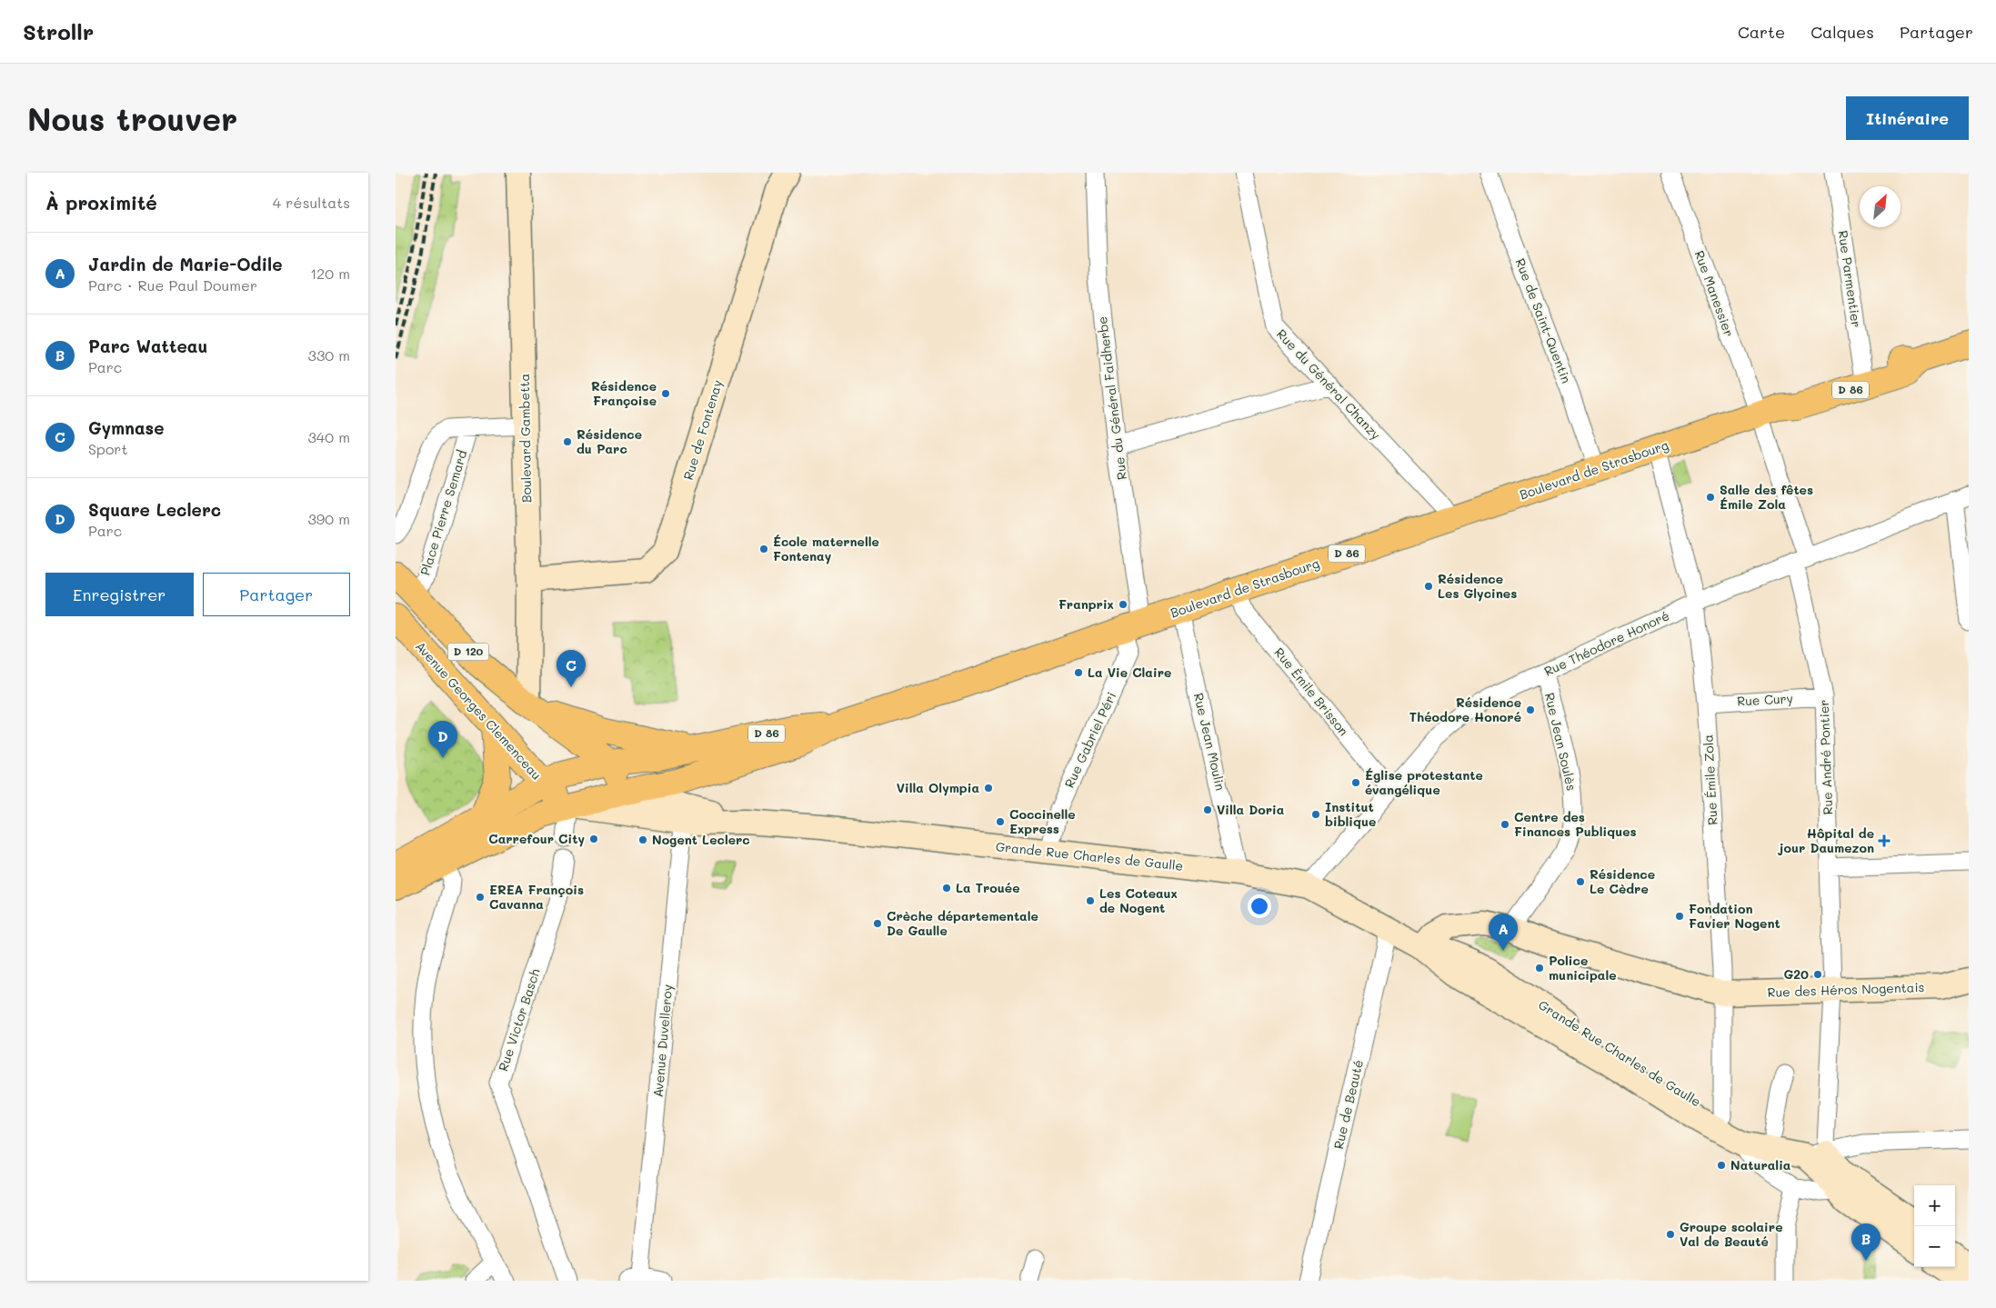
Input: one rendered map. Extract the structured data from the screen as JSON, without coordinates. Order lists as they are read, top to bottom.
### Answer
{
  "streets": {
    "main road": [
      "D 86",
      "Rue de Fontenay",
      "Boulevard Gambetta",
      "Boulevard de Strasbourg",
      "D 120",
      "Avenue Georges Clemenceau",
      "Grande Rue Charles de Gaulle",
      "Rue des Héros Nogentais"
    ],
    "street": [
      "Rue Parmentier",
      "Rue Manessier",
      "Rue de Saint-Quentin",
      "Rue du Général Chanzy",
      "Rue du Général Faidherbe",
      "Place Pierre Semard",
      "Rue Théodore Honoré",
      "Rue Émile Brisson",
      "Rue Cury",
      "Rue Gabriel Péri",
      "Rue Jean Moulin",
      "Rue Jean Soulès",
      "Rue André Pontier",
      "Rue Émile Zola",
      "Rue Victor Basch",
      "Avenue Duvelleroy",
      "Rue de Beauté"
    ]
  },
  "crossings": [
    ["Rue Parmentier", "Boulevard de Strasbourg"],
    ["Rue Manessier", "Boulevard de Strasbourg"],
    ["Rue Manessier", "Rue Théodore Honoré"],
    ["Rue Manessier", "Rue André Pontier"],
    ["Rue de Saint-Quentin", "Boulevard de Strasbourg"],
    ["Rue du Général Chanzy", "Boulevard de Strasbourg"],
    ["D 86", "Boulevard de Strasbourg"],
    ["D 86", "D 120"],
    ["D 86", "Avenue Georges Clemenceau"],
    ["D 86", "Grande Rue Charles de Gaulle"],
    ["Rue du Général Faidherbe", "Boulevard de Strasbourg"],
    ["Rue du Général Faidherbe", "Rue Gabriel Péri"],
    ["Rue de Fontenay", "Boulevard Gambetta"],
    ["Boulevard Gambetta", "D 120"],
    ["Boulevard de Strasbourg", "D 120"],
    ["Boulevard de Strasbourg", "Rue Émile Brisson"],
    ["Boulevard de Strasbourg", "Rue Gabriel Péri"],
    ["Boulevard de Strasbourg", "Rue Jean Moulin"],
    ["Boulevard de Strasbourg", "Rue Émile Zola"],
    ["Boulevard de Strasbourg", "Grande Rue Charles de Gaulle"],
    ["Boulevard de Strasbourg", "Avenue Duvelleroy"],
    ["Place Pierre Semard", "D 120"],
    ["Rue Théodore Honoré", "Rue Émile Brisson"],
    ["Rue Théodore Honoré", "Rue Jean Soulès"],
    ["Rue Théodore Honoré", "Rue André Pontier"],
    ["Rue Théodore Honoré", "Rue Émile Zola"],
    ["Rue Théodore Honoré", "Grande Rue Charles de Gaulle"],
    ["D 120", "Avenue Georges Clemenceau"],
    ["D 120", "Grande Rue Charles de Gaulle"],
    ["Rue Cury", "Rue André Pontier"],
    ["Rue Cury", "Rue Émile Zola"],
    ["Rue Gabriel Péri", "Grande Rue Charles de Gaulle"],
    ["Rue Jean Moulin", "Grande Rue Charles de Gaulle"],
    ["Rue Jean Soulès", "Rue des Héros Nogentais"],
    ["Rue André Pontier", "Grande Rue Charles de Gaulle"],
    ["Rue André Pontier", "Rue des Héros Nogentais"],
    ["Rue Émile Zola", "Grande Rue Charles de Gaulle"],
    ["Rue Émile Zola", "Rue des Héros Nogentais"],
    ["Grande Rue Charles de Gaulle", "Rue des Héros Nogentais"],
    ["Grande Rue Charles de Gaulle", "Avenue Duvelleroy"],
    ["Grande Rue Charles de Gaulle", "Rue de Beauté"]
  ],
  "places": {
    "other": [
      "Résidence Françoise",
      "Résidence du Parc",
      "Salle des fêtes Émile Zola",
      "École maternelle Fontenay",
      "Résidence Les Glycines",
      "Franprix",
      "La Vie Claire",
      "Résidence Théodore Honoré",
      "Église protestante évangélique",
      "Villa Olympia",
      "Villa Doria",
      "Institut biblique",
      "Coccinelle Express",
      "Centre des Finances Publiques",
      "Carrefour City",
      "Nogent Leclerc",
      "Résidence Le Cèdre",
      "La Trouée",
      "EREA François Cavanna",
      "Les Coteaux de Nogent",
      "Fondation Favier Nogent",
      "Crèche départementale De Gaulle",
      "Police municipale",
      "G20",
      "Naturalia",
      "Groupe scolaire Val de Beauté"
    ],
    "health": ["Hôpital de jour Daumezon"]
  },
  "north": "top right",
  "page": {
    "header": "Strollr",
    "nav": ["Carte", "Calques", "Partager"],
    "buttons": [
      "Itinéraire",
      ["Enregistrer", "Partager"]
    ],
    "title": "Nous trouver",
    "heading": ["À proximité", "4 résultats"],
    "list": [
      {
        "mark": "A",
        "name": "Jardin de Marie-Odile",
        "note": "Parc · Rue Paul Doumer",
        "value": "120 m"
      },
      {
        "mark": "B",
        "name": "Parc Watteau",
        "note": "Parc",
        "value": "330 m"
      },
      {
        "mark": "C",
        "name": "Gymnase",
        "note": "Sport",
        "value": "340 m"
      },
      {
        "mark": "D",
        "name": "Square Leclerc",
        "note": "Parc",
        "value": "390 m"
      }
    ],
    "pins": [
      "C",
      "D",
      "A",
      "B"
    ],
    "map_buttons": ["+", "−"]
  }
}
